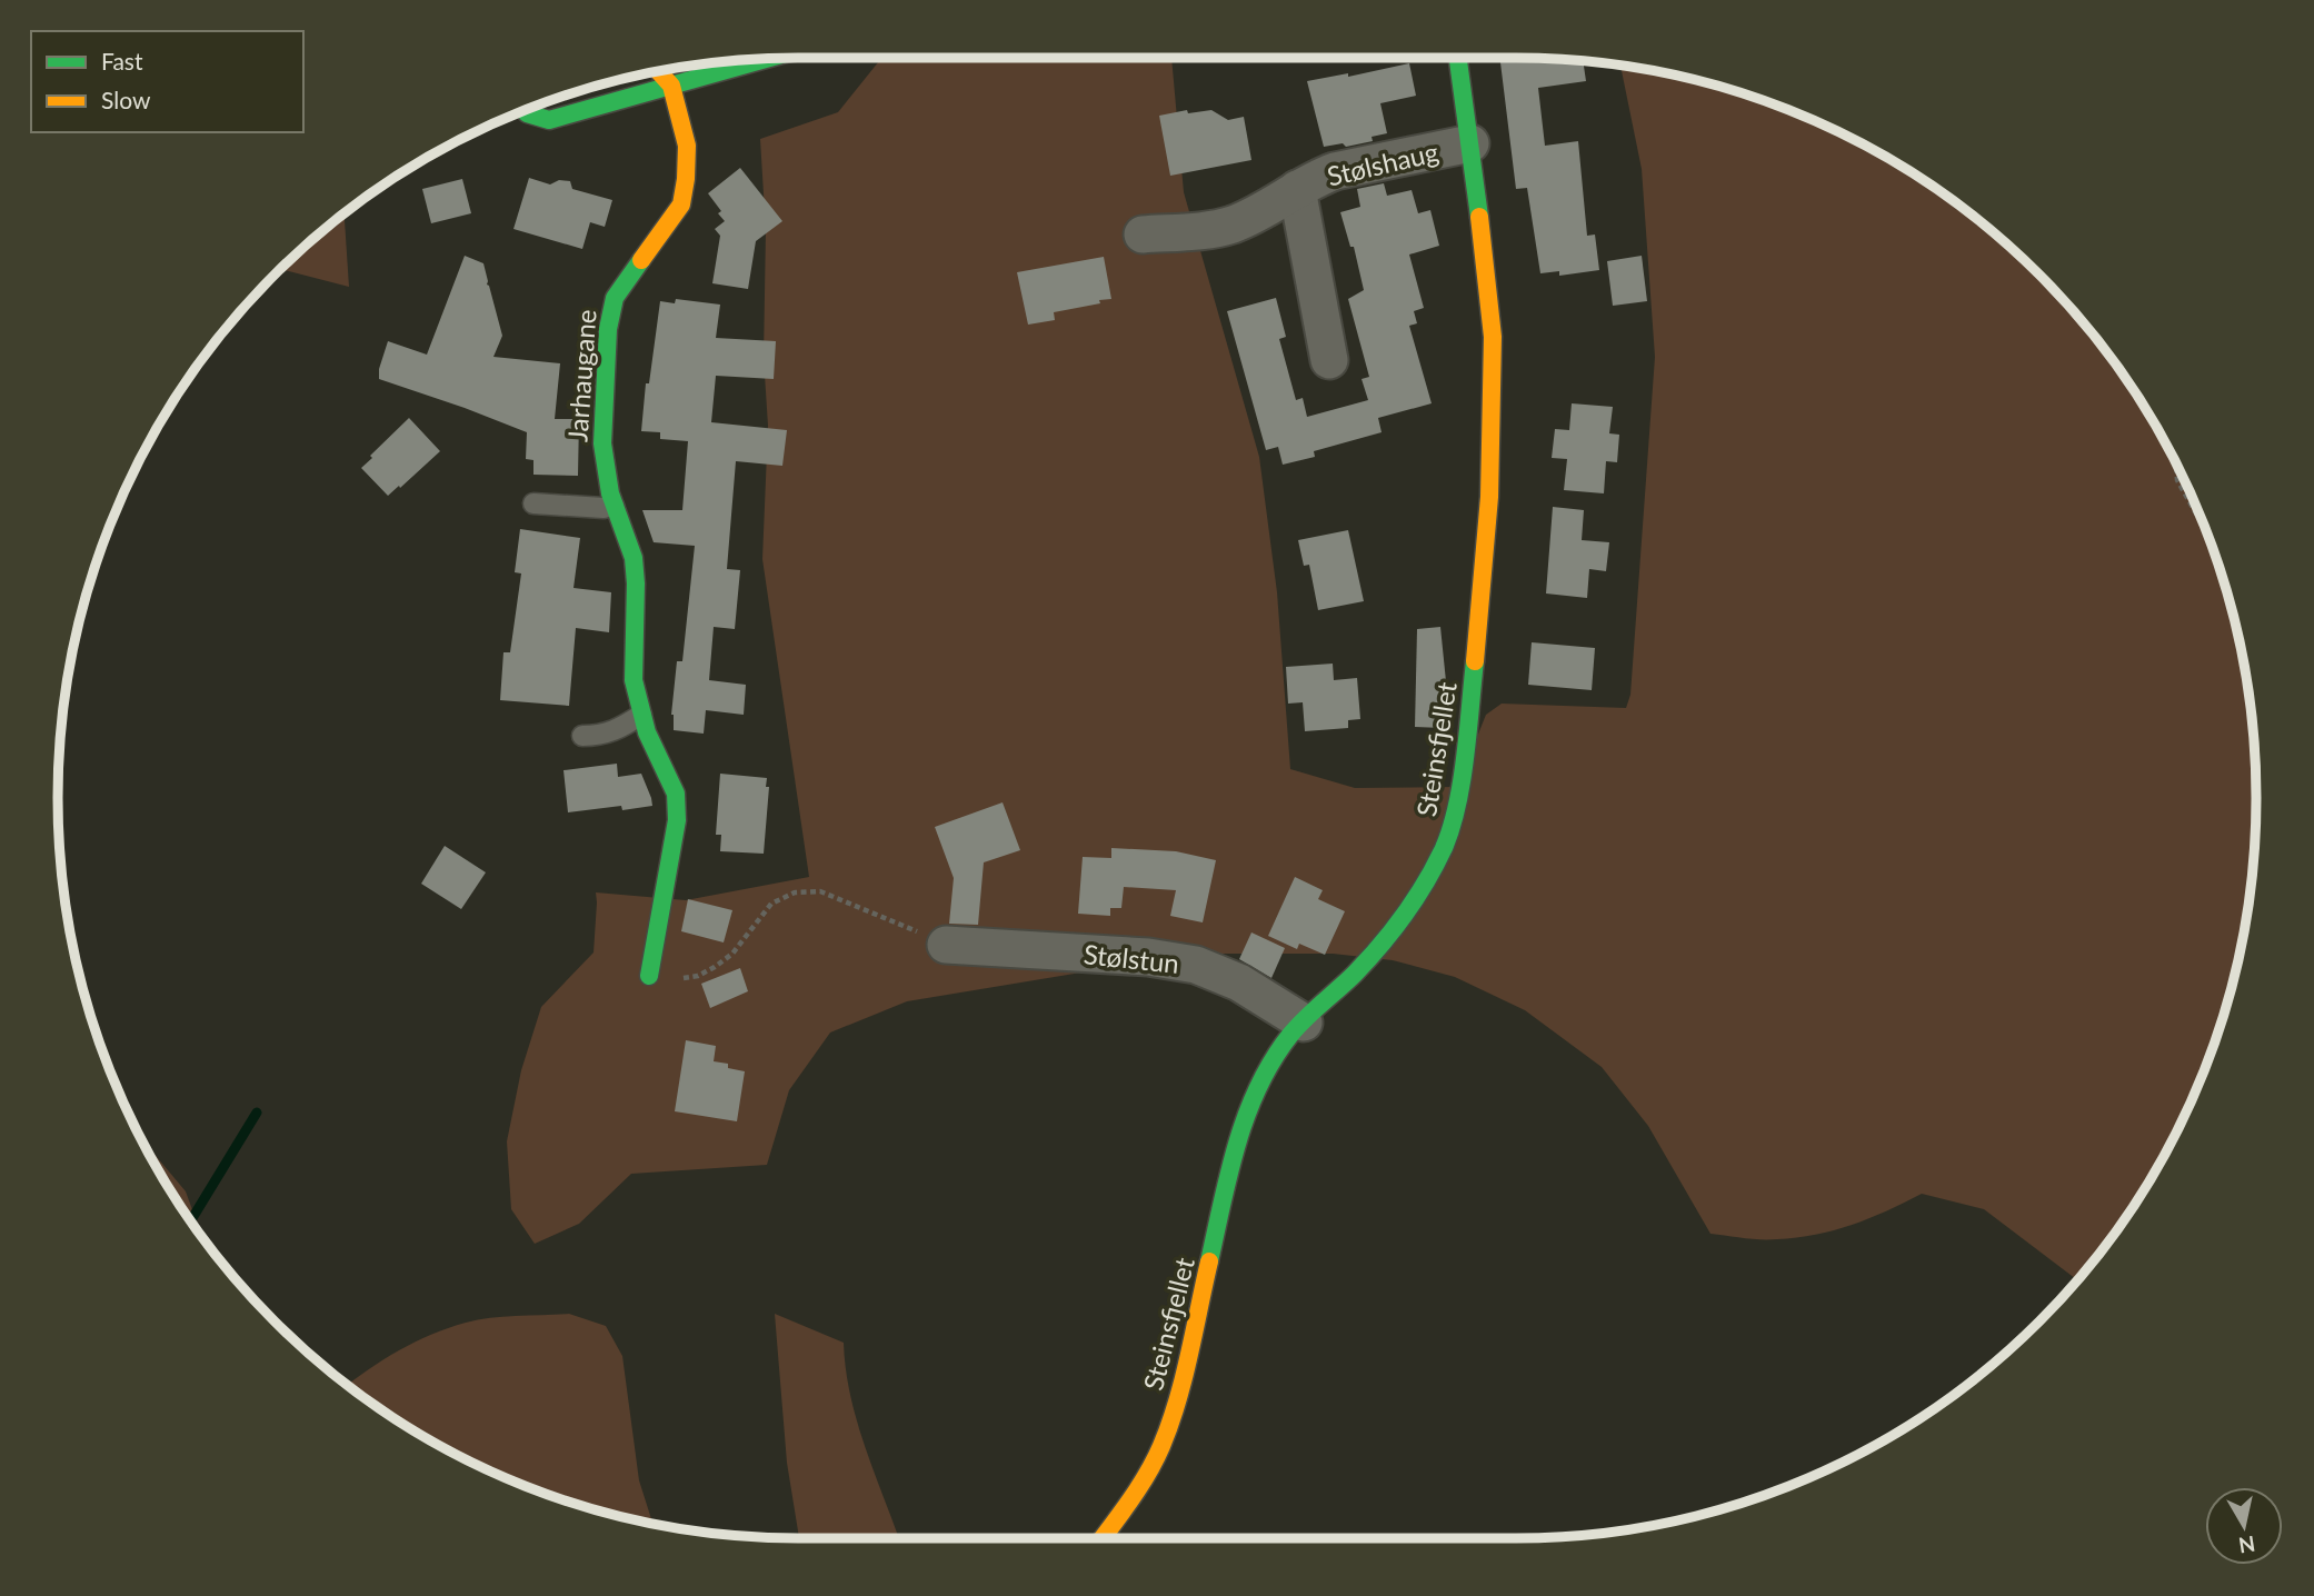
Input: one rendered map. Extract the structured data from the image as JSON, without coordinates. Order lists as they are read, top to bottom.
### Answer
{
  "streets": {
    "street": [
      "Stølshaug",
      "Jarhaugane",
      "Steinsfjellet",
      "Stølstun"
    ]
  },
  "crossings": [
    ["Stølshaug", "Steinsfjellet"],
    ["Steinsfjellet", "Stølstun"]
  ],
  "legend": ["Fast", "Slow"],
  "north": "bottom"
}
